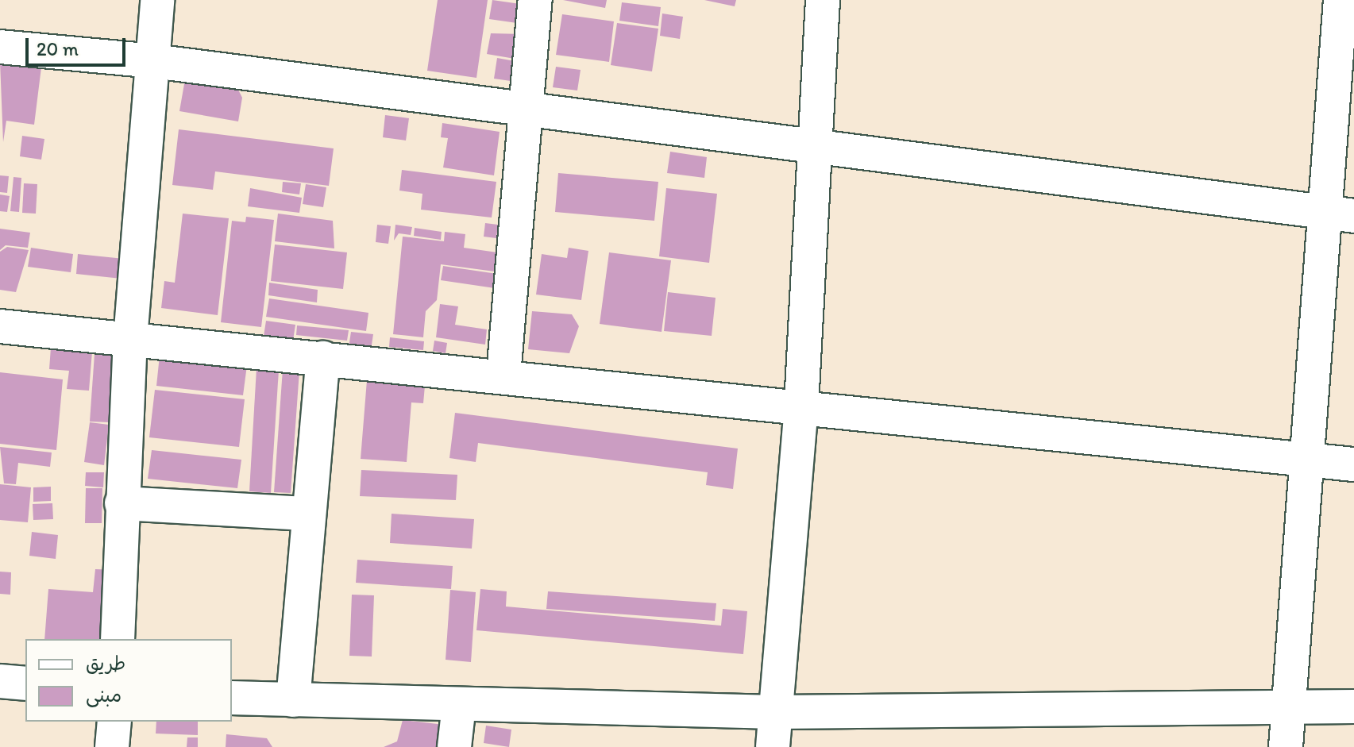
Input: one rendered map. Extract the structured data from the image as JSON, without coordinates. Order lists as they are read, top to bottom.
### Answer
{
  "legend": ["طريق", "مبنى"],
  "scale_bar": "20 m"
}
